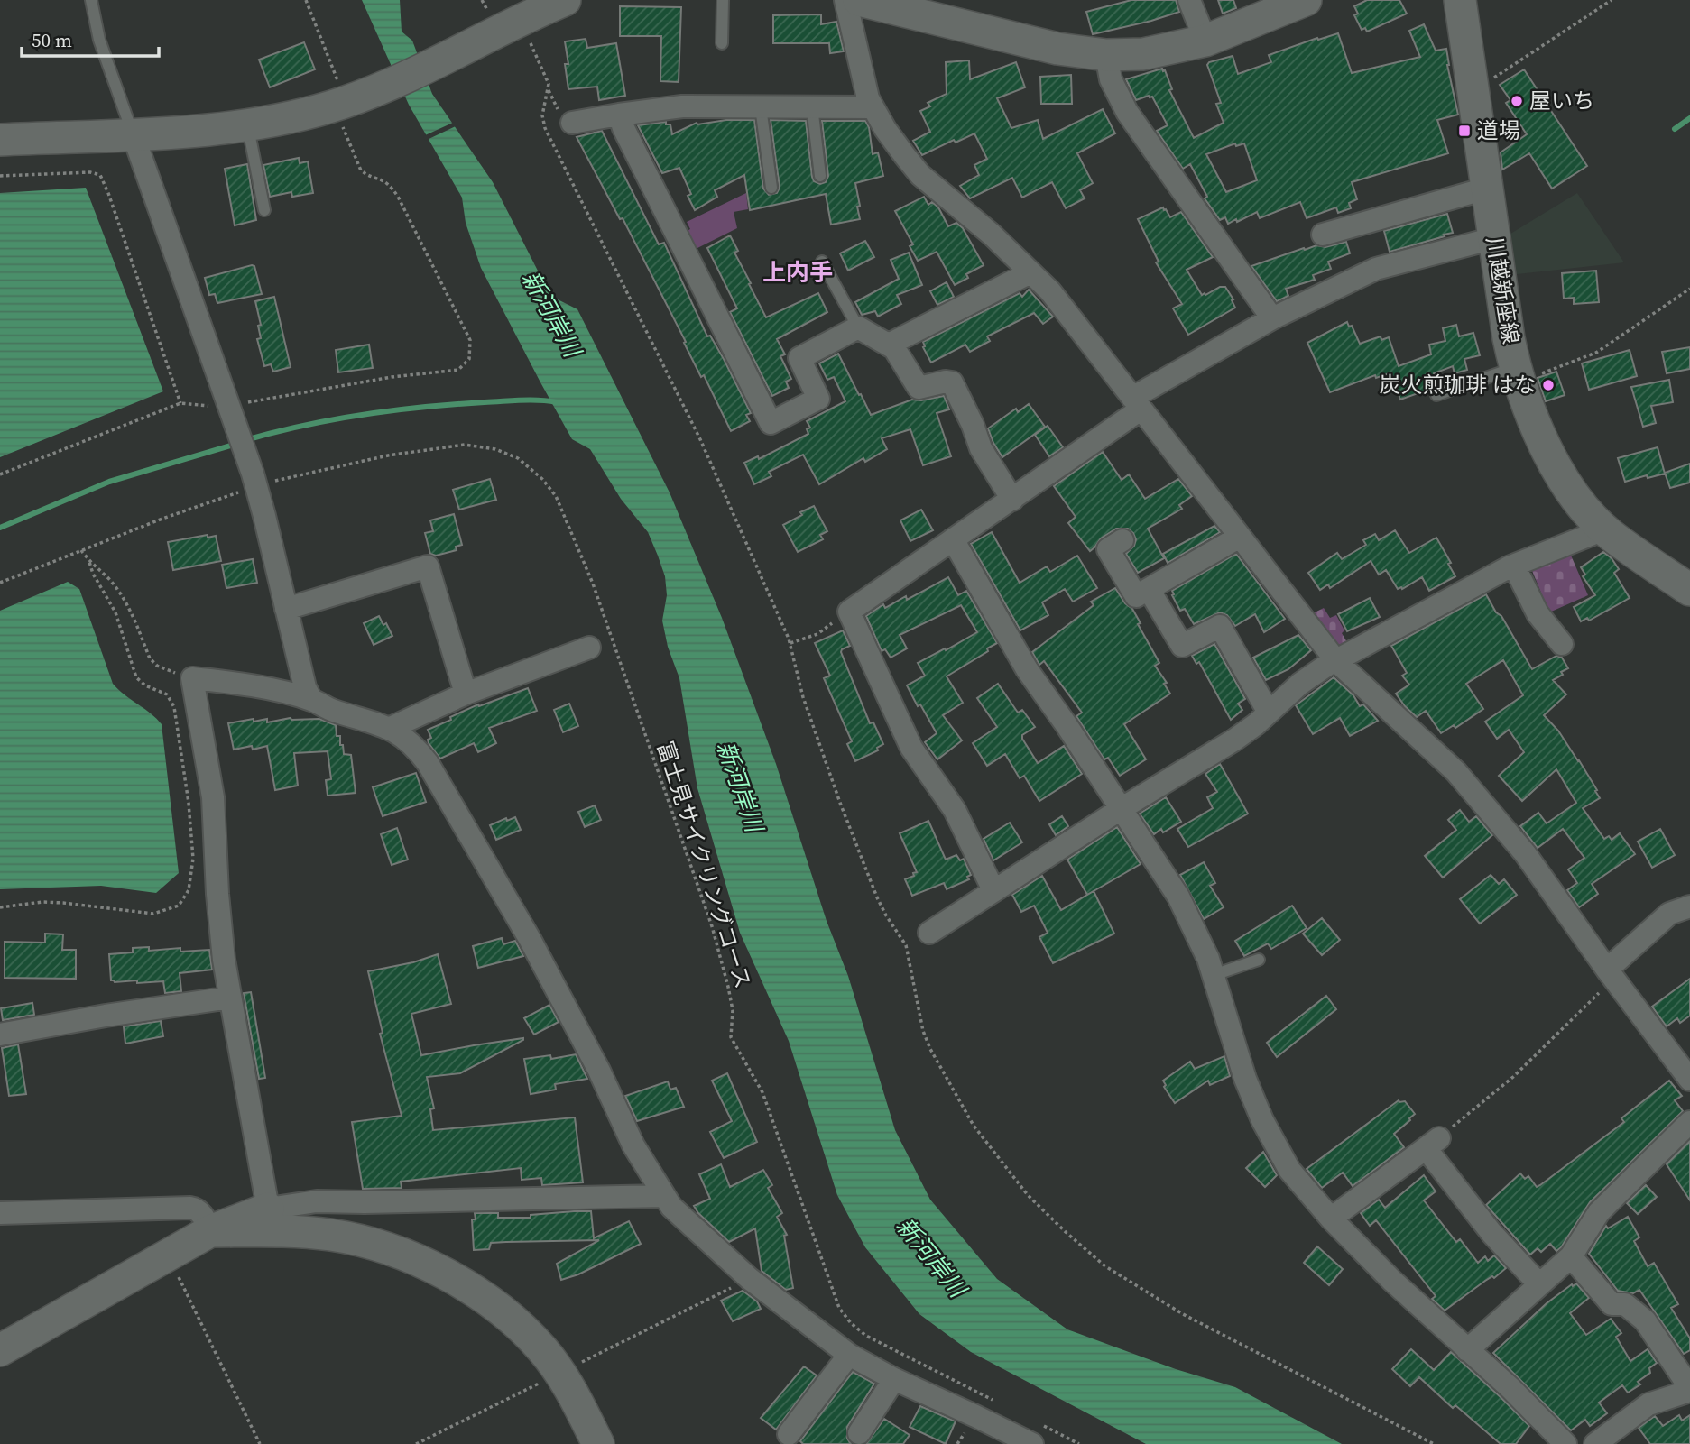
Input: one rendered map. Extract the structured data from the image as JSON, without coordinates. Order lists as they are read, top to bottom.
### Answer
{
  "streets": {
    "street": ["川越新座線"],
    "path": ["富士見サイクリングコース"]
  },
  "districts": ["上内手"],
  "water": ["新河岸川"],
  "places": {
    "other": ["屋いち", "炭火煎珈琲 はな"],
    "transit": ["道場"]
  },
  "scale_bar": "50 m"
}
